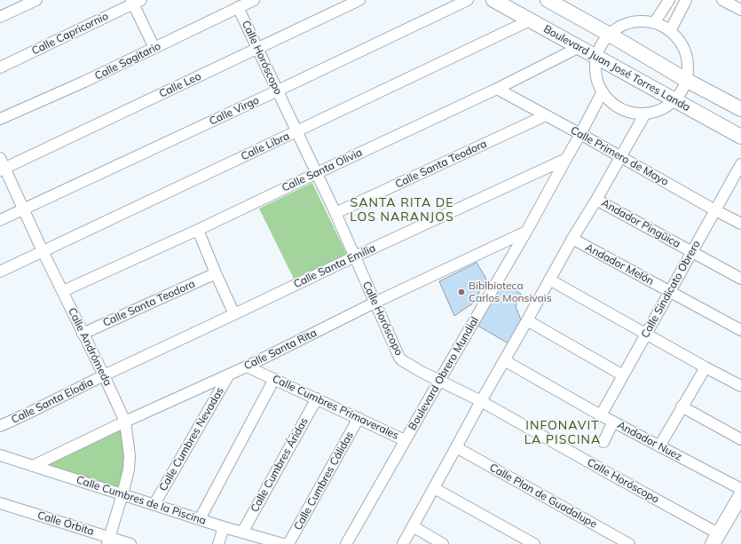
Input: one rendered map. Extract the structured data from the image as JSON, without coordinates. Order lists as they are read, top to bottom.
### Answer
{
  "streets": {
    "main road": ["Boulevard Juan José Torres Landa"],
    "street": [
      "Calle Capricornio",
      "Calle Horóscopo",
      "Calle Sagitario",
      "Calle Leo",
      "Calle Virgo",
      "Calle Libra",
      "Calle Primero de Mayo",
      "Calle Santa Teodora",
      "Calle Santa Olivia",
      "Andador Pingüica",
      "Andador Melón",
      "Calle Santa Emilia",
      "Calle Sindicato Obrero",
      "Calle Andrómeda",
      "Calle Santa Rita",
      "Boulevard Obrero Mundial",
      "Calle Santa Elodia",
      "Calle Cumbres Primaverales",
      "Calle Cumbres Nevadas",
      "Andador Nuez",
      "Calle Cumbres Áridas",
      "Calle Cumbres Cálidas",
      "Calle Plan de Guadalupe",
      "Calle Cumbres de la Piscina",
      "Calle Órbita"
    ]
  },
  "crossings": [
    ["Calle Horóscopo", "Calle Sagitario"],
    ["Calle Horóscopo", "Calle Leo"],
    ["Calle Horóscopo", "Calle Virgo"],
    ["Calle Horóscopo", "Calle Libra"],
    ["Calle Horóscopo", "Calle Santa Teodora"],
    ["Calle Horóscopo", "Calle Santa Olivia"],
    ["Calle Horóscopo", "Calle Santa Emilia"],
    ["Calle Horóscopo", "Calle Santa Rita"],
    ["Calle Horóscopo", "Boulevard Obrero Mundial"],
    ["Boulevard Juan José Torres Landa", "Calle Libra"],
    ["Boulevard Juan José Torres Landa", "Calle Santa Olivia"],
    ["Calle Leo", "Calle Andrómeda"],
    ["Calle Virgo", "Calle Andrómeda"],
    ["Calle Libra", "Calle Andrómeda"],
    ["Calle Primero de Mayo", "Calle Santa Teodora"],
    ["Calle Primero de Mayo", "Calle Santa Olivia"],
    ["Calle Primero de Mayo", "Calle Sindicato Obrero"],
    ["Calle Primero de Mayo", "Boulevard Obrero Mundial"],
    ["Calle Santa Teodora", "Calle Andrómeda"],
    ["Calle Santa Olivia", "Calle Andrómeda"],
    ["Andador Pingüica", "Calle Sindicato Obrero"],
    ["Andador Melón", "Calle Sindicato Obrero"],
    ["Calle Santa Emilia", "Calle Andrómeda"],
    ["Calle Santa Emilia", "Boulevard Obrero Mundial"],
    ["Calle Santa Emilia", "Calle Santa Elodia"],
    ["Calle Sindicato Obrero", "Andador Nuez"],
    ["Calle Andrómeda", "Calle Santa Rita"],
    ["Calle Andrómeda", "Calle Santa Elodia"],
    ["Calle Andrómeda", "Calle Cumbres de la Piscina"],
    ["Calle Andrómeda", "Calle Órbita"],
    ["Calle Santa Rita", "Boulevard Obrero Mundial"],
    ["Calle Santa Rita", "Calle Cumbres Primaverales"],
    ["Calle Santa Rita", "Calle Cumbres Nevadas"],
    ["Calle Santa Rita", "Calle Cumbres de la Piscina"],
    ["Boulevard Obrero Mundial", "Calle Cumbres Primaverales"],
    ["Calle Cumbres Primaverales", "Calle Cumbres Áridas"],
    ["Calle Cumbres Primaverales", "Calle Cumbres Cálidas"],
    ["Calle Cumbres Nevadas", "Calle Cumbres de la Piscina"],
    ["Calle Cumbres Áridas", "Calle Cumbres de la Piscina"]
  ],
  "districts": ["SANTA RITA DE LOS NARANJOS", "INFONAVIT LA PISCINA"],
  "places": ["Biblbioteca Carlos Monsivais"]
}
